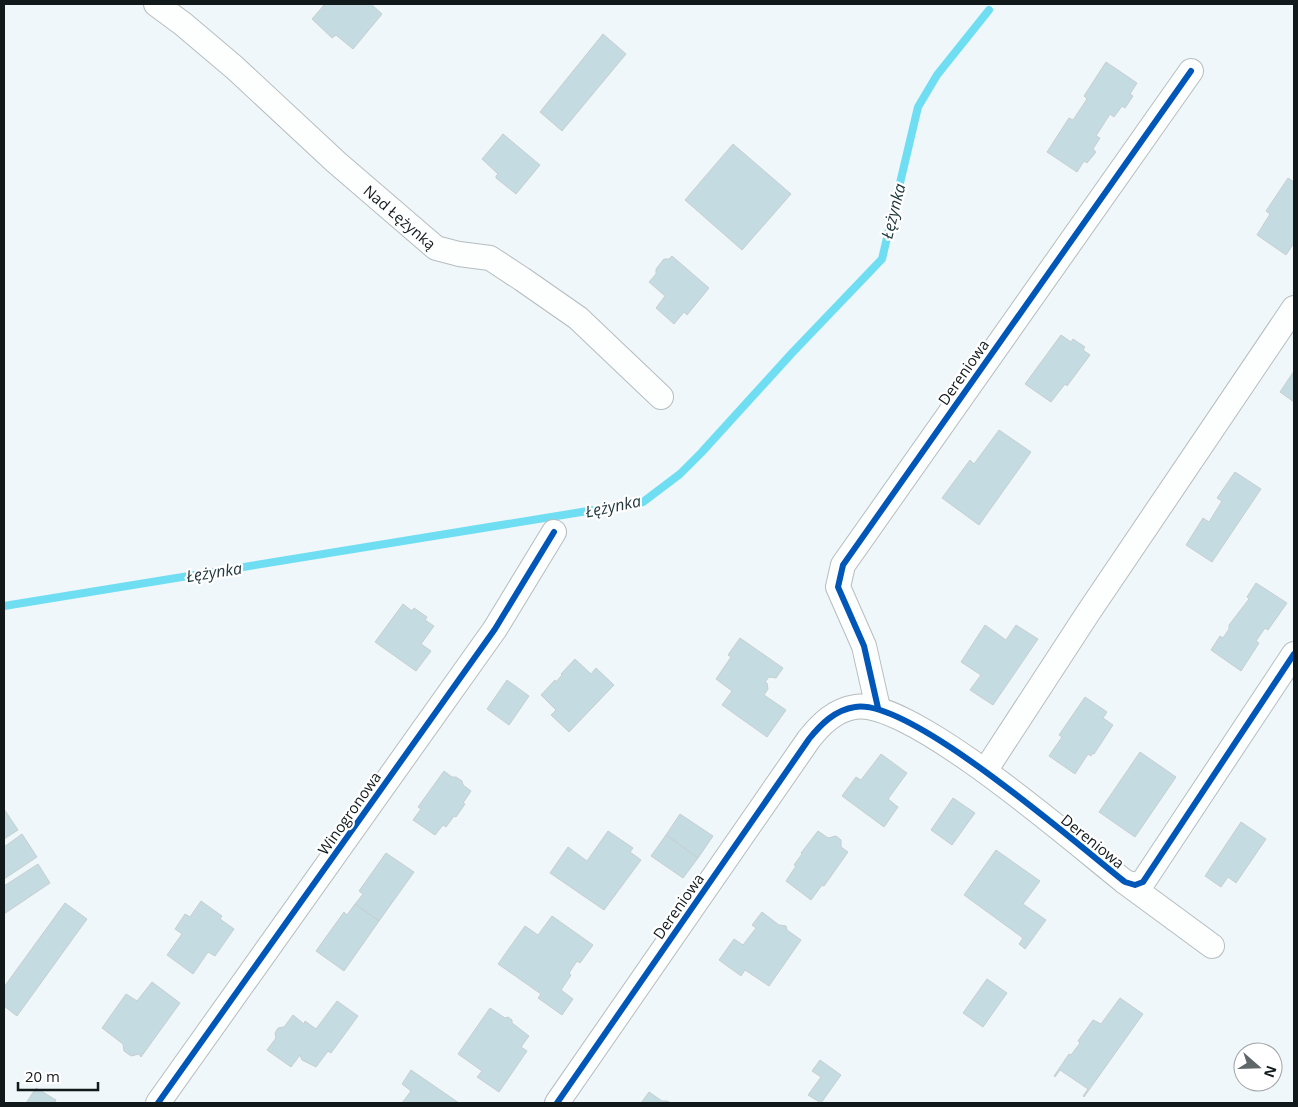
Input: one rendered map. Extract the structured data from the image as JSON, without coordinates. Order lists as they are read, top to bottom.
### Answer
{
  "streets": {
    "street": ["Nad Łężynką", "Dereniowa", "Winogronowa"]
  },
  "water": ["Łężynka"],
  "scale_bar": "20 m",
  "north": "right"
}
